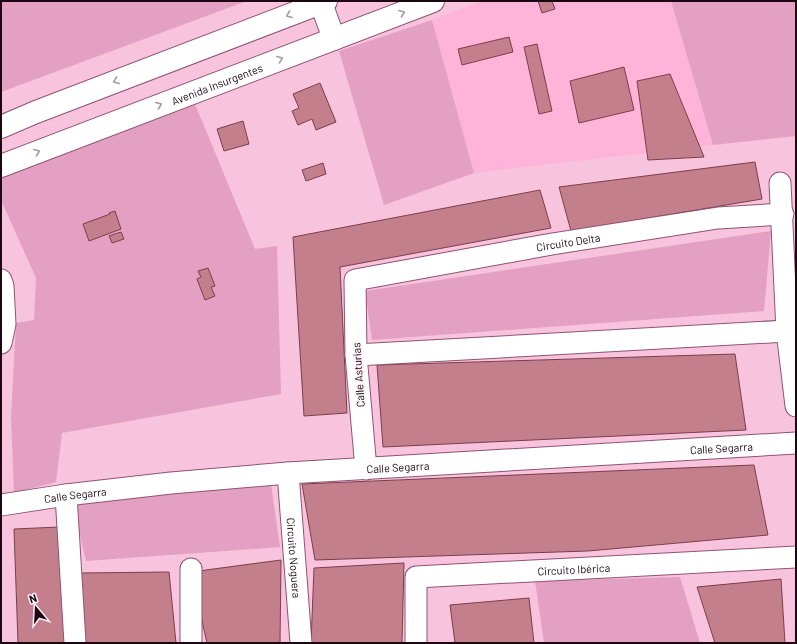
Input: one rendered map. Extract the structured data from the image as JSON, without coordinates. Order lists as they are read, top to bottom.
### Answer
{
  "streets": {
    "main road": ["Avenida Insurgentes"],
    "street": [
      "Circuito Delta",
      "Calle Asturias",
      "Calle Segarra",
      "Circuito Noguera",
      "Circuito Ibérica"
    ]
  },
  "crossings": [
    ["Circuito Delta", "Calle Asturias"],
    ["Calle Asturias", "Calle Segarra"],
    ["Calle Segarra", "Circuito Noguera"]
  ],
  "north": "top"
}
